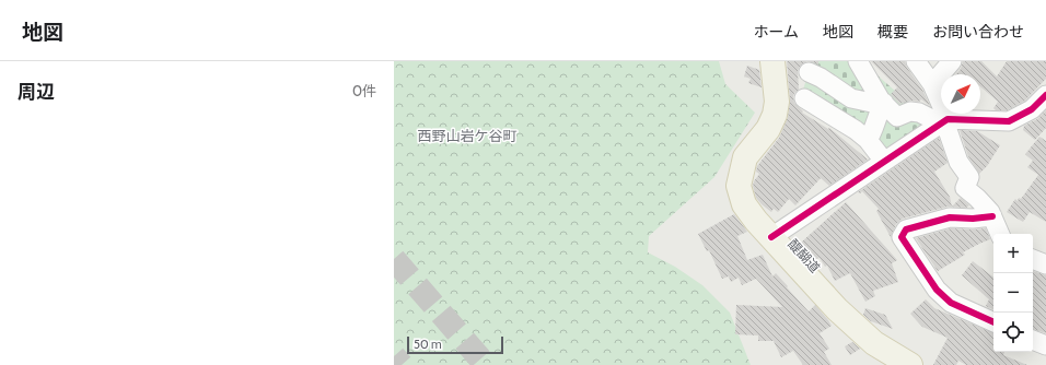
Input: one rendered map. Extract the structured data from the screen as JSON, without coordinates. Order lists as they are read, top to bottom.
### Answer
{
  "streets": {
    "main road": ["醍醐道"]
  },
  "districts": ["西野山岩ケ谷町"],
  "scale_bar": "50 m",
  "north": "top right",
  "page": {
    "header": "地図",
    "nav": [
      "ホーム",
      "地図",
      "概要",
      "お問い合わせ"
    ],
    "heading": ["周辺", "0件"],
    "map_buttons": ["+", "−"],
    "scale": "50 m"
  }
}
